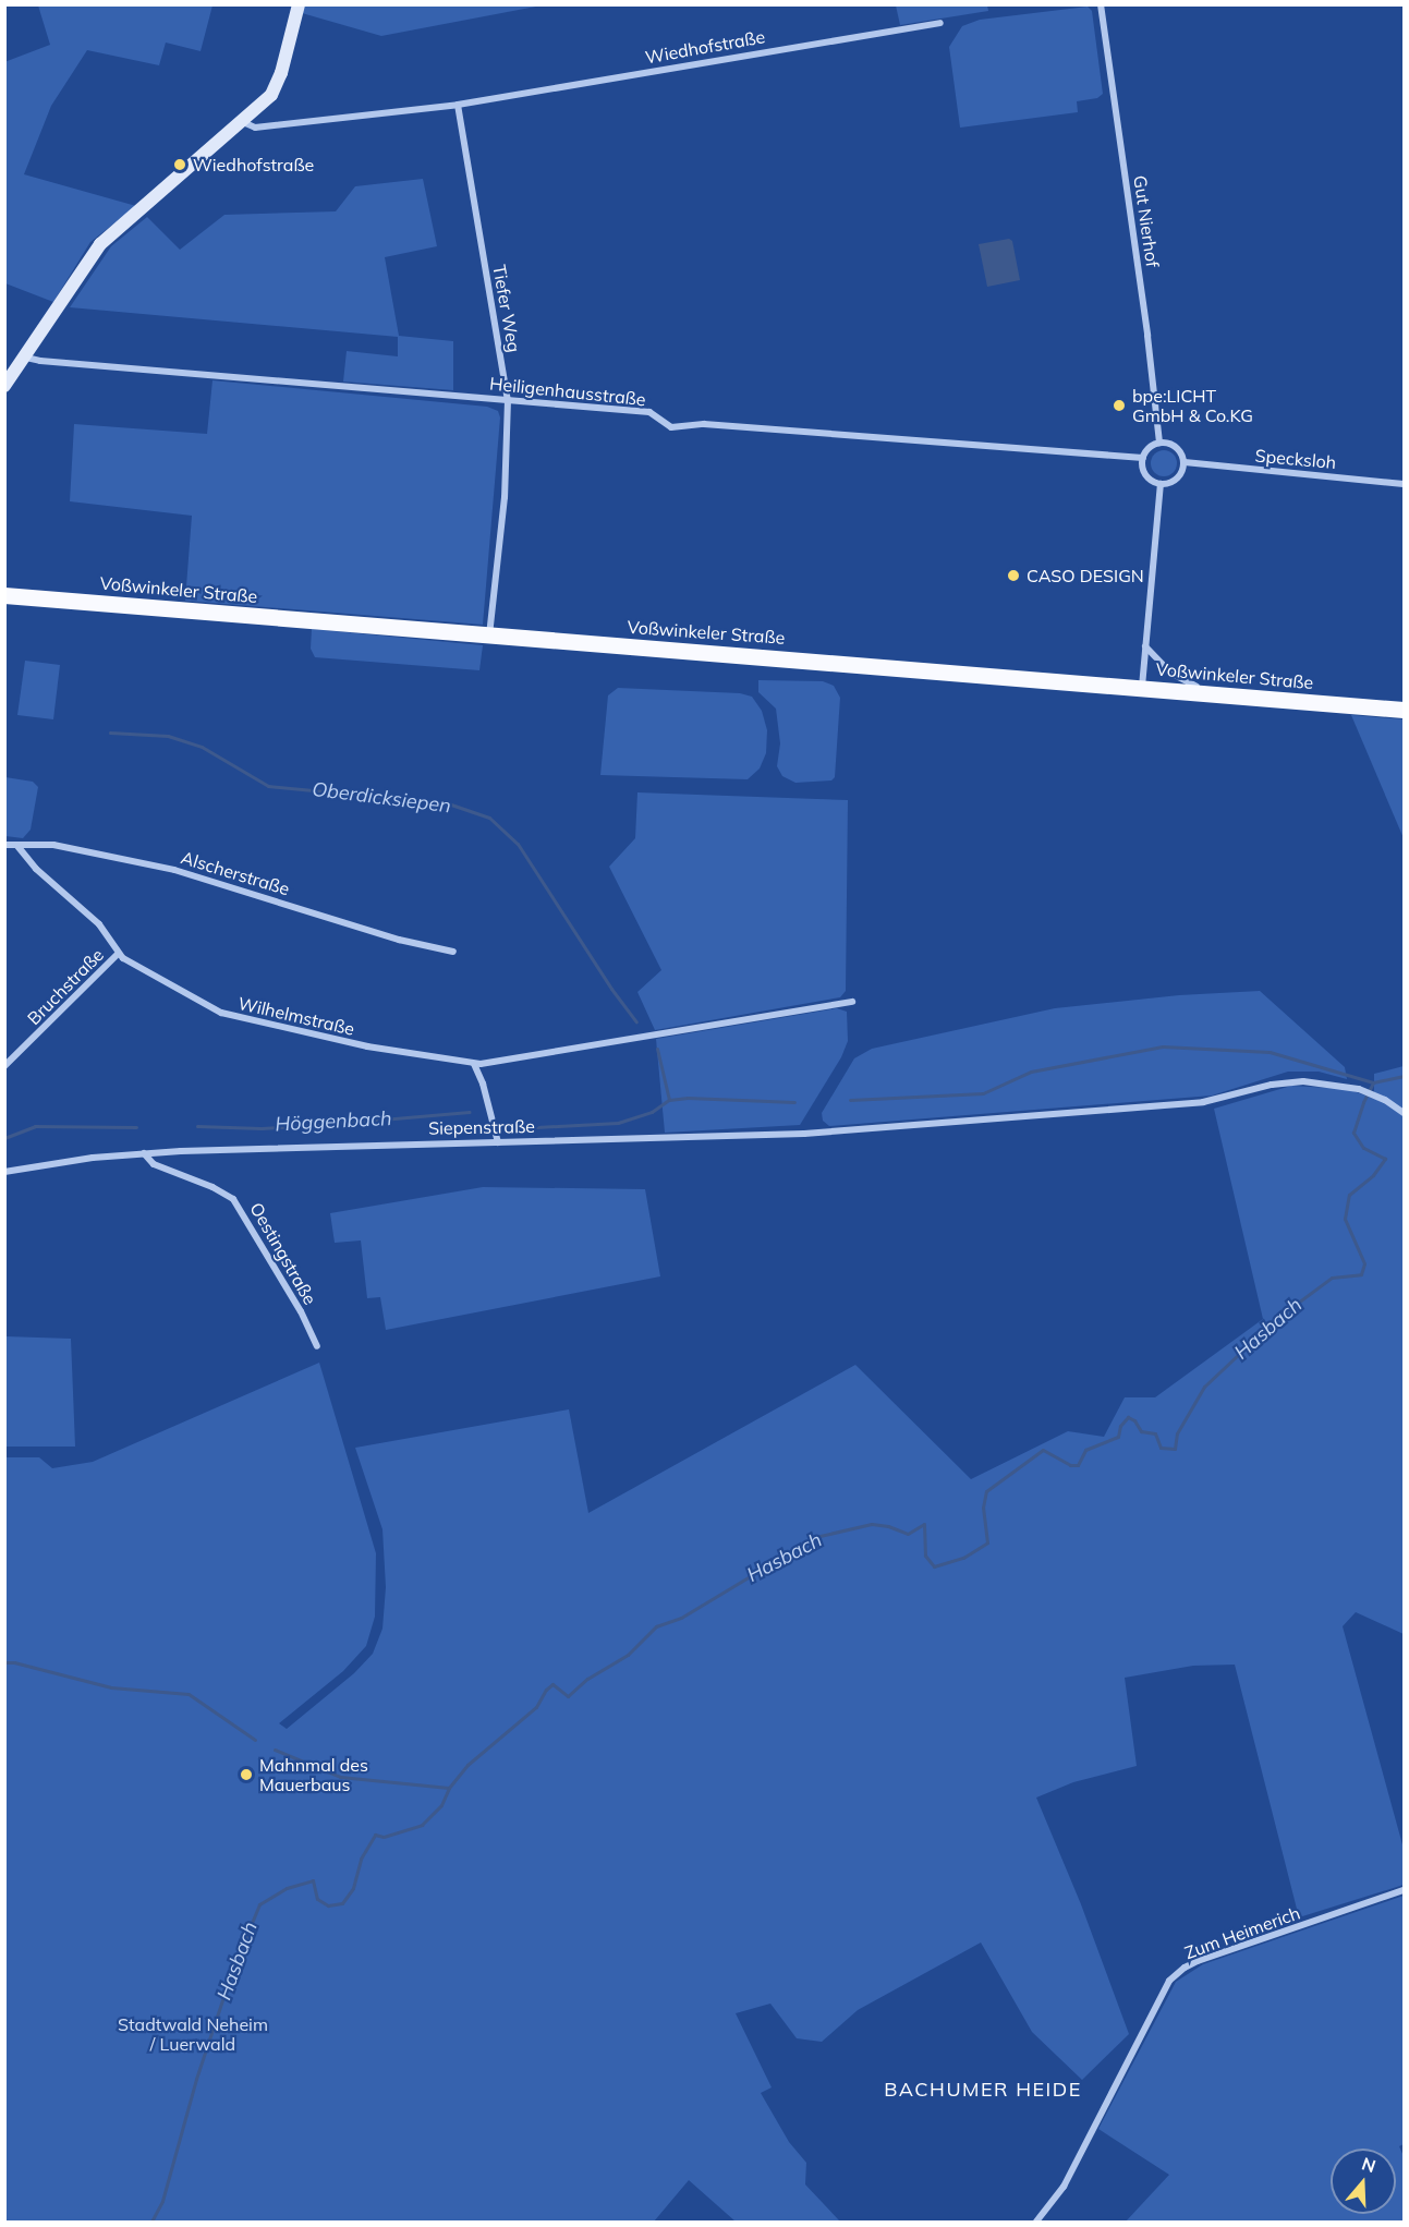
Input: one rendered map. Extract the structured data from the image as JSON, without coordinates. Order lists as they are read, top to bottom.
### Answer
{
  "streets": {
    "main road": ["Voßwinkeler Straße"],
    "street": [
      "Wiedhofstraße",
      "Gut Nierhof",
      "Tiefer Weg",
      "Heiligenhausstraße",
      "Specksloh",
      "Alscherstraße",
      "Bruchstraße",
      "Wilhelmstraße",
      "Siepenstraße",
      "Oestingstraße",
      "Zum Heimerich"
    ]
  },
  "crossings": [
    ["Wiedhofstraße", "Tiefer Weg"],
    ["Gut Nierhof", "Heiligenhausstraße"],
    ["Gut Nierhof", "Specksloh"],
    ["Tiefer Weg", "Heiligenhausstraße"],
    ["Tiefer Weg", "Voßwinkeler Straße"],
    ["Heiligenhausstraße", "Specksloh"],
    ["Alscherstraße", "Wilhelmstraße"],
    ["Bruchstraße", "Wilhelmstraße"],
    ["Siepenstraße", "Oestingstraße"]
  ],
  "districts": ["BACHUMER HEIDE"],
  "water": ["Oberdicksiepen", "Höggenbach", "Hasbach"],
  "parks": ["Stadtwald Neheim / Luerwald"],
  "places": [
    "Wiedhofstraße",
    "bpe:LICHT GmbH & Co.KG",
    "CASO DESIGN",
    "Mahnmal des Mauerbaus"
  ],
  "north": "top"
}
